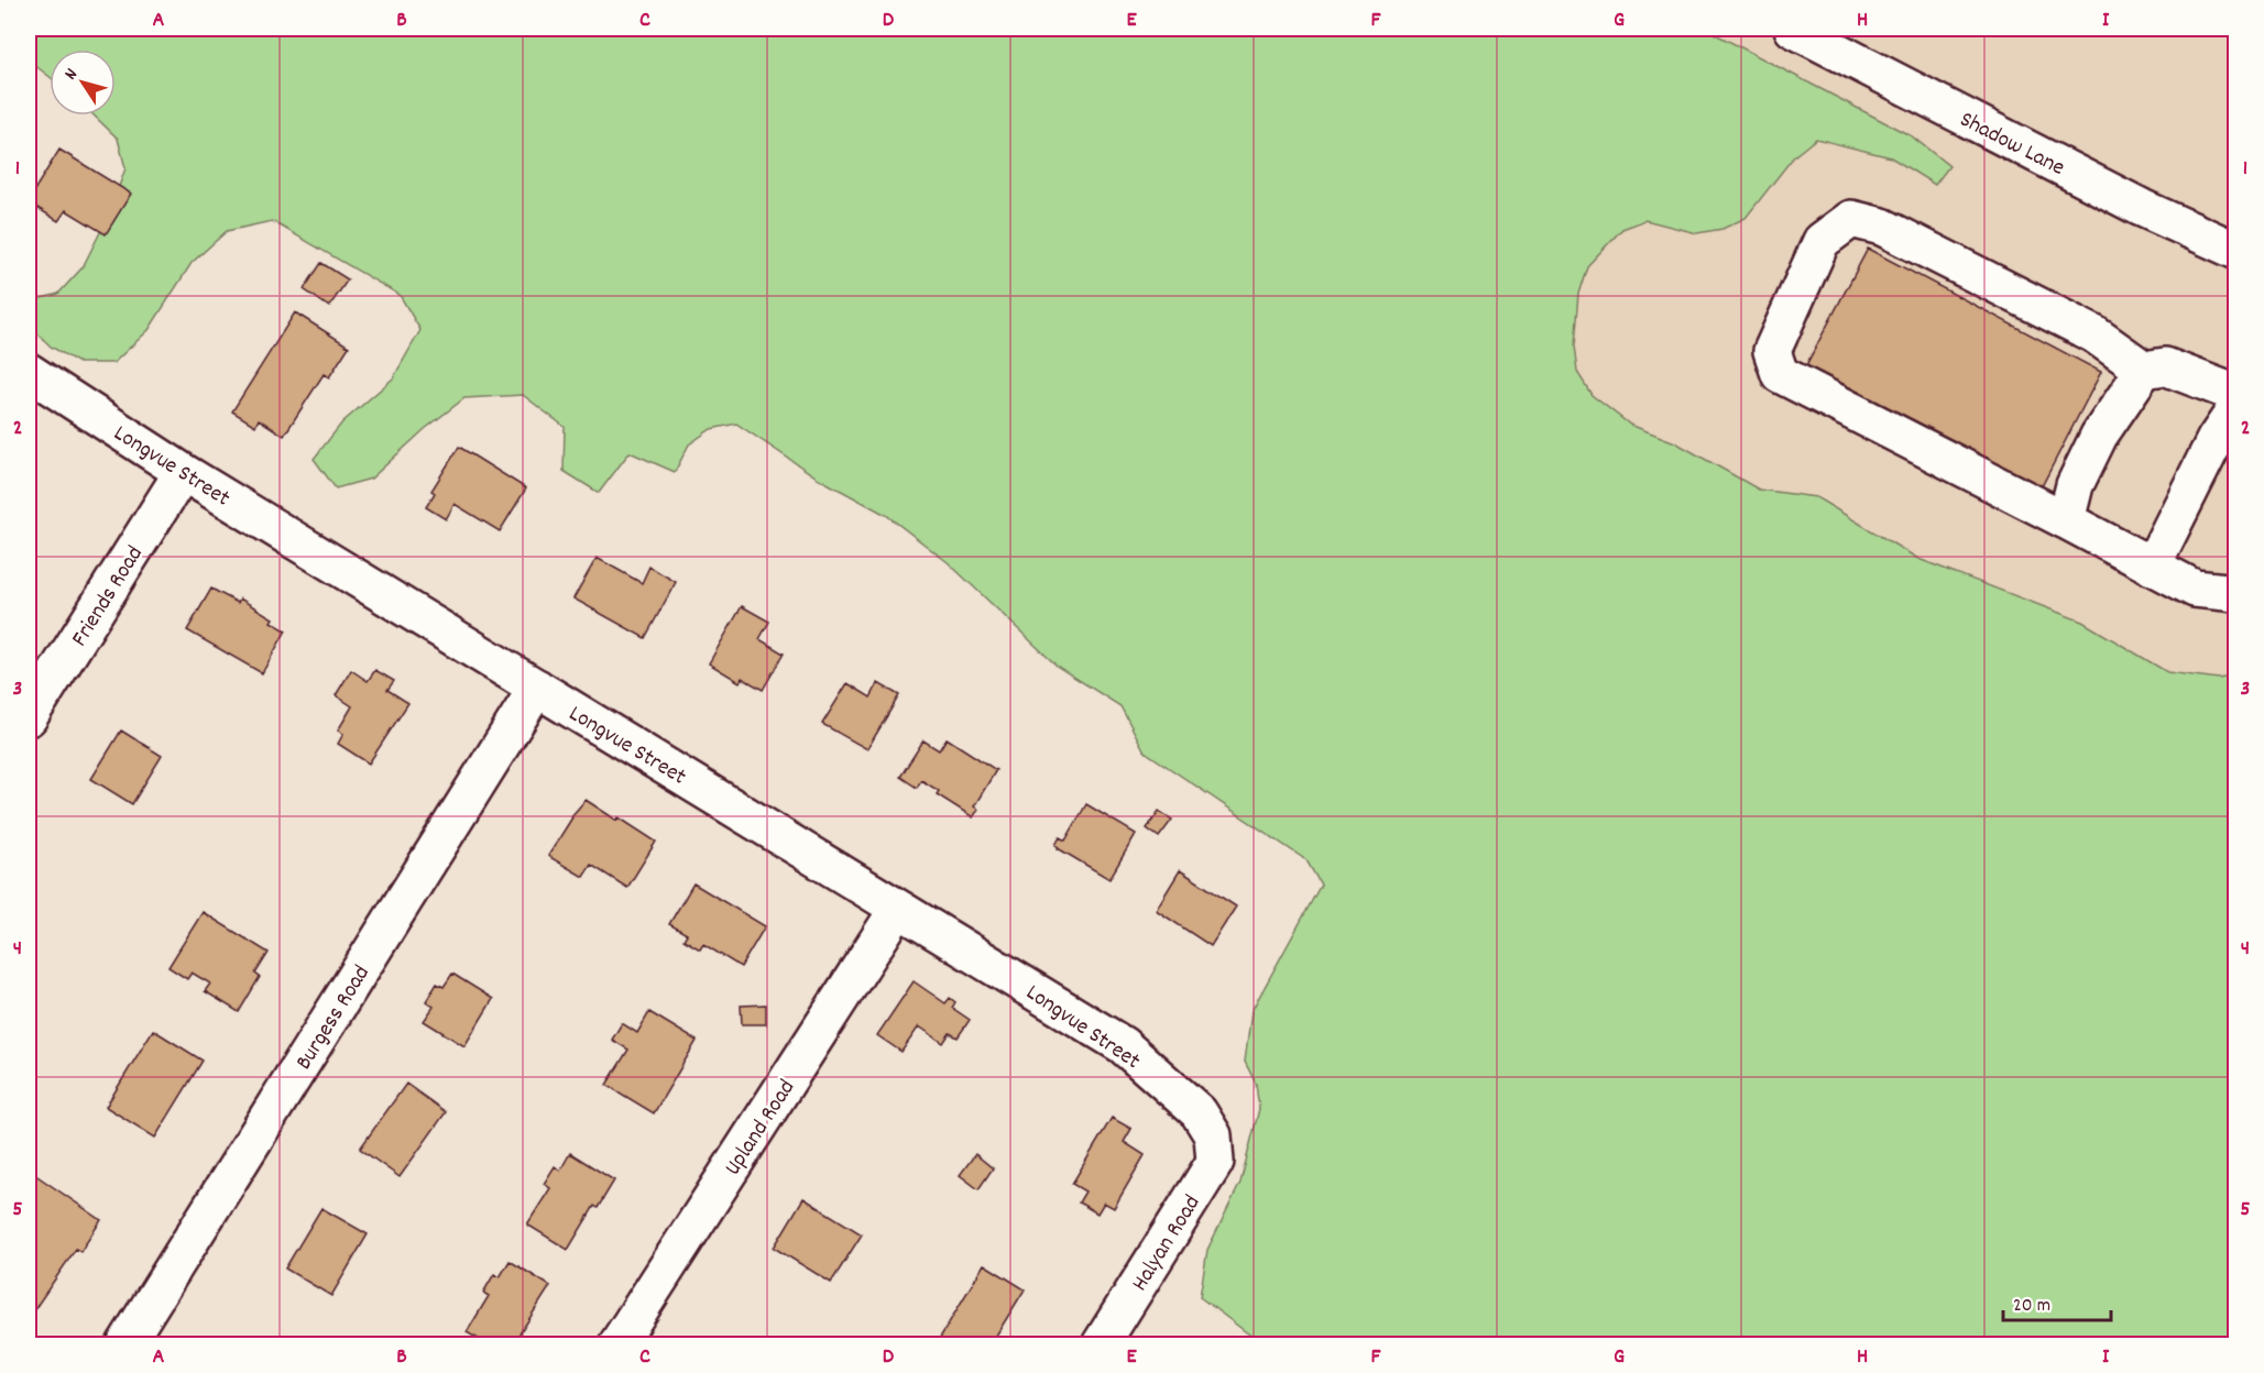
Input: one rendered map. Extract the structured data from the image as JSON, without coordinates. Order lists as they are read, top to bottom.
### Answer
{
  "streets": {
    "street": [
      "Shadow Lane",
      "Longvue Street",
      "Friends Road",
      "Burgess Road",
      "Upland Road",
      "Halyan Road"
    ]
  },
  "crossings": [
    ["Longvue Street", "Friends Road"],
    ["Longvue Street", "Burgess Road"],
    ["Longvue Street", "Upland Road"],
    ["Longvue Street", "Halyan Road"]
  ],
  "scale_bar": "20 m",
  "north": "top left",
  "grid": {
    "columns": [
      "A",
      "B",
      "C",
      "D",
      "E",
      "F",
      "G",
      "H",
      "I"
    ],
    "rows": [
      "1",
      "2",
      "3",
      "4",
      "5"
    ]
  }
}
